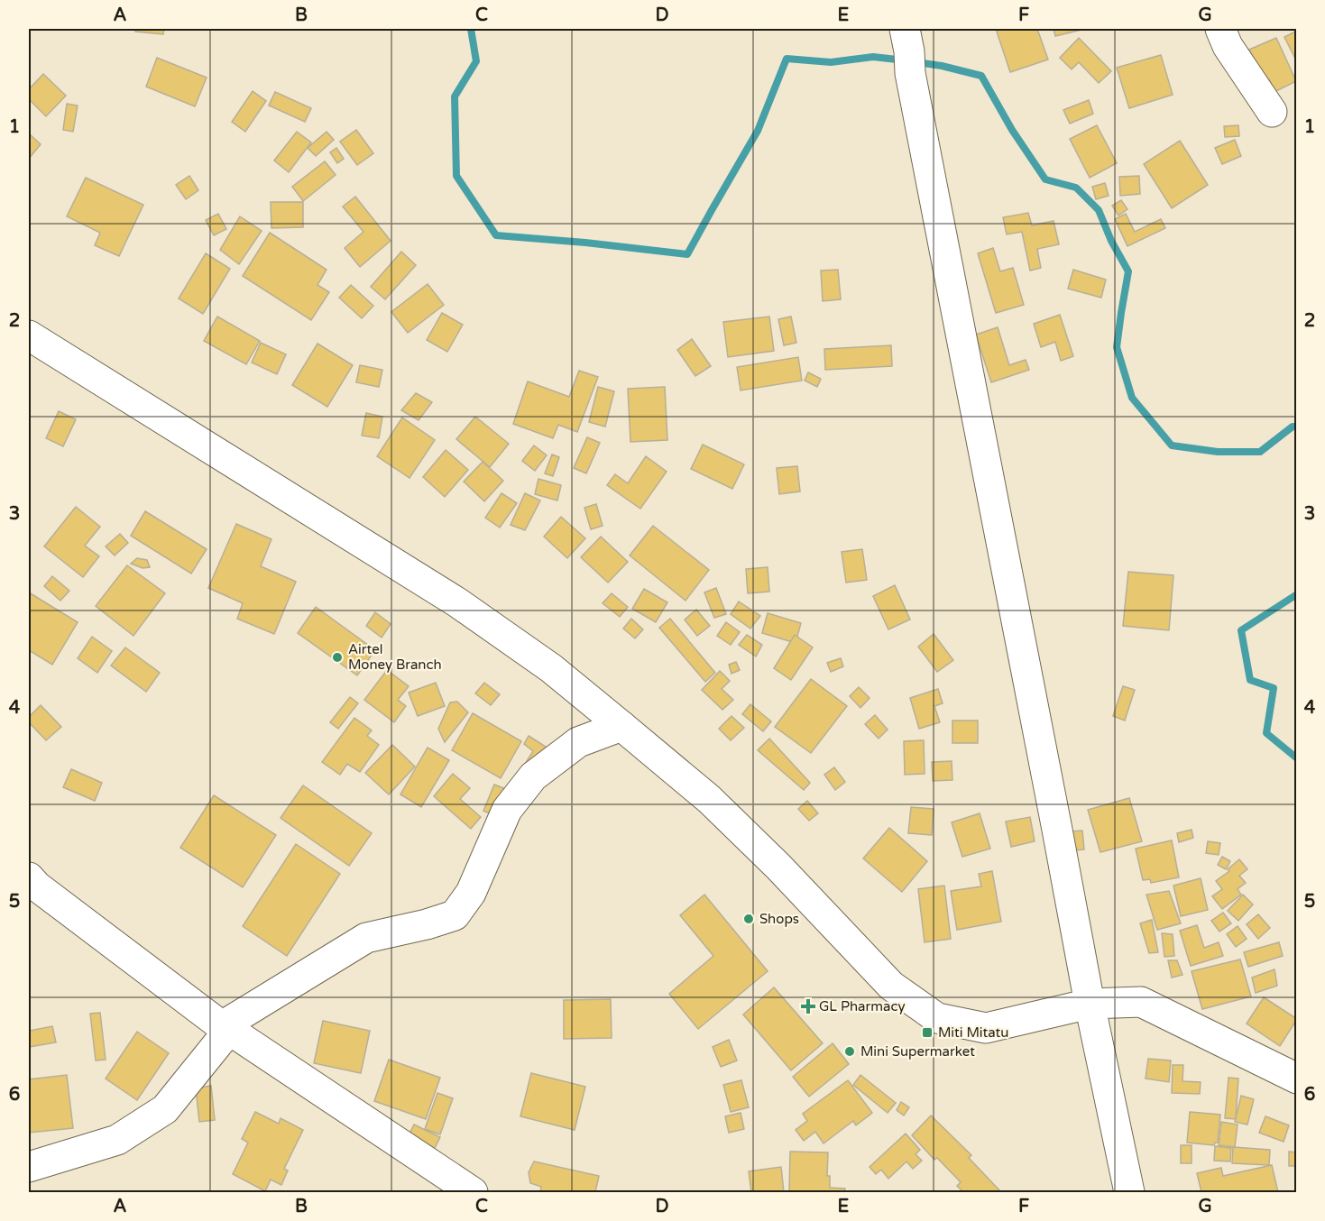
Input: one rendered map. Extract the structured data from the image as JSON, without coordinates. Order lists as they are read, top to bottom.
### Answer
{
  "places": {
    "other": ["Airtel Money Branch", "Shops", "Mini Supermarket"],
    "health": ["GL Pharmacy"],
    "transit": ["Miti Mitatu"]
  },
  "grid": {
    "columns": [
      "A",
      "B",
      "C",
      "D",
      "E",
      "F",
      "G"
    ],
    "rows": [
      "1",
      "2",
      "3",
      "4",
      "5",
      "6"
    ]
  }
}
